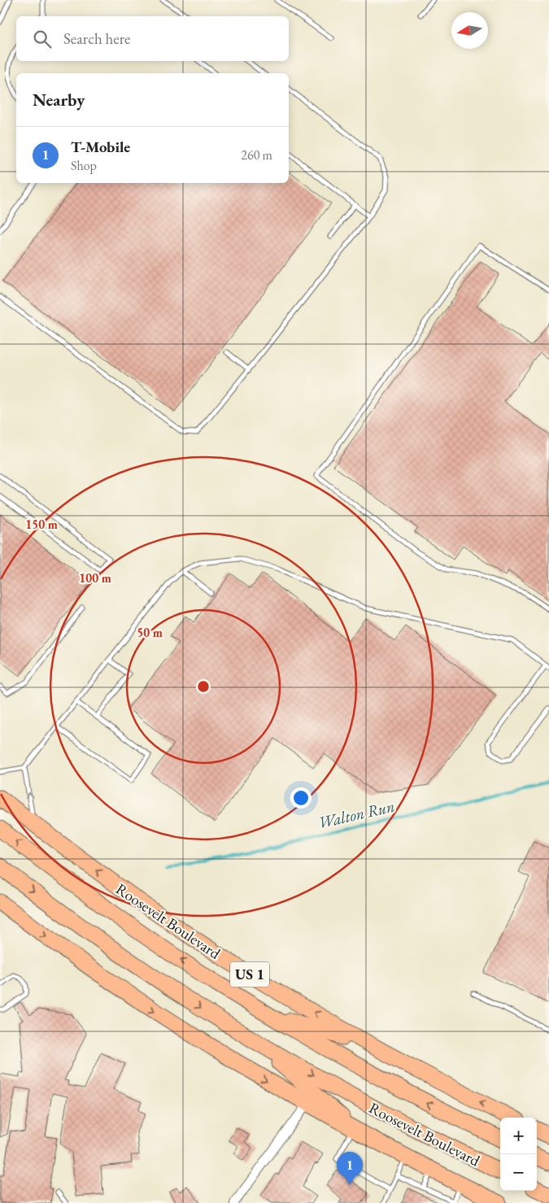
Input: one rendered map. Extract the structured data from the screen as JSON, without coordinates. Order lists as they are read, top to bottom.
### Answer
{
  "streets": {
    "highway": ["Roosevelt Boulevard", "US 1"]
  },
  "water": ["Walton Run"],
  "north": "left",
  "page": {
    "search": "Search here",
    "heading": "Nearby",
    "list": [
      {
        "mark": "1",
        "name": "T-Mobile",
        "note": "Shop",
        "value": "260 m"
      }
    ],
    "map_buttons": ["+", "−"],
    "pins": "1"
  },
  "rings": ["150 m", "100 m", "50 m"]
}
